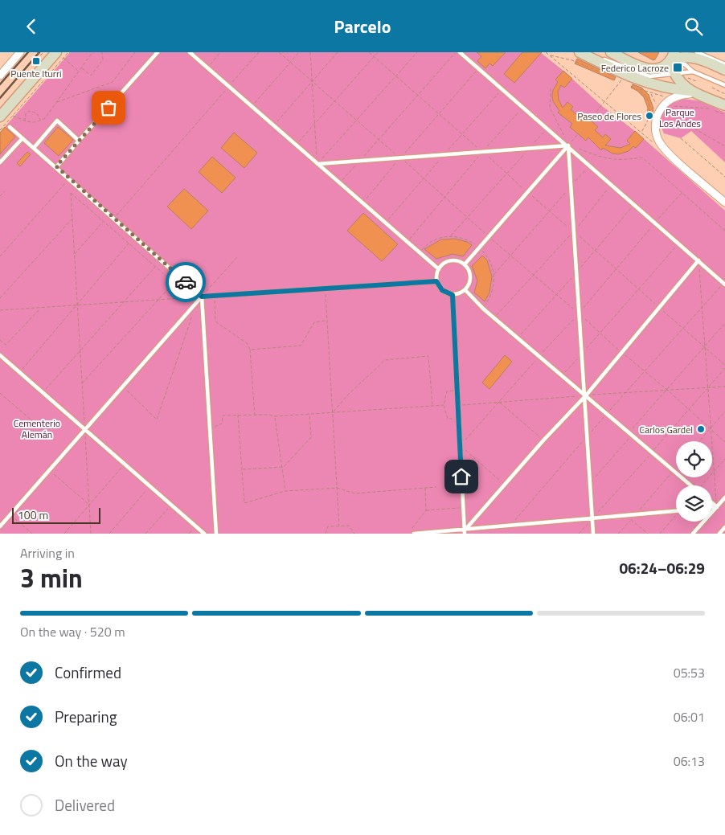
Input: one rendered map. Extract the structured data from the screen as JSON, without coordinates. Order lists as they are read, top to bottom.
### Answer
{
  "parks": ["Parque Los Andes", "Cementerio Alemán"],
  "places": {
    "transit": ["Puente Iturri", "Federico Lacroze"],
    "other": ["Paseo de Flores", "Carlos Gardel"]
  },
  "scale_bar": "100 m",
  "page": {
    "header": "Parcelo",
    "scale": "100 m",
    "heading": ["3 min", "Arriving in", "06:24–06:29"],
    "bar": "On the way · 520 m",
    "list": [
      ["Confirmed", "05:53"],
      ["Preparing", "06:01"],
      ["On the way", "06:13"],
      "Delivered"
    ]
  }
}
